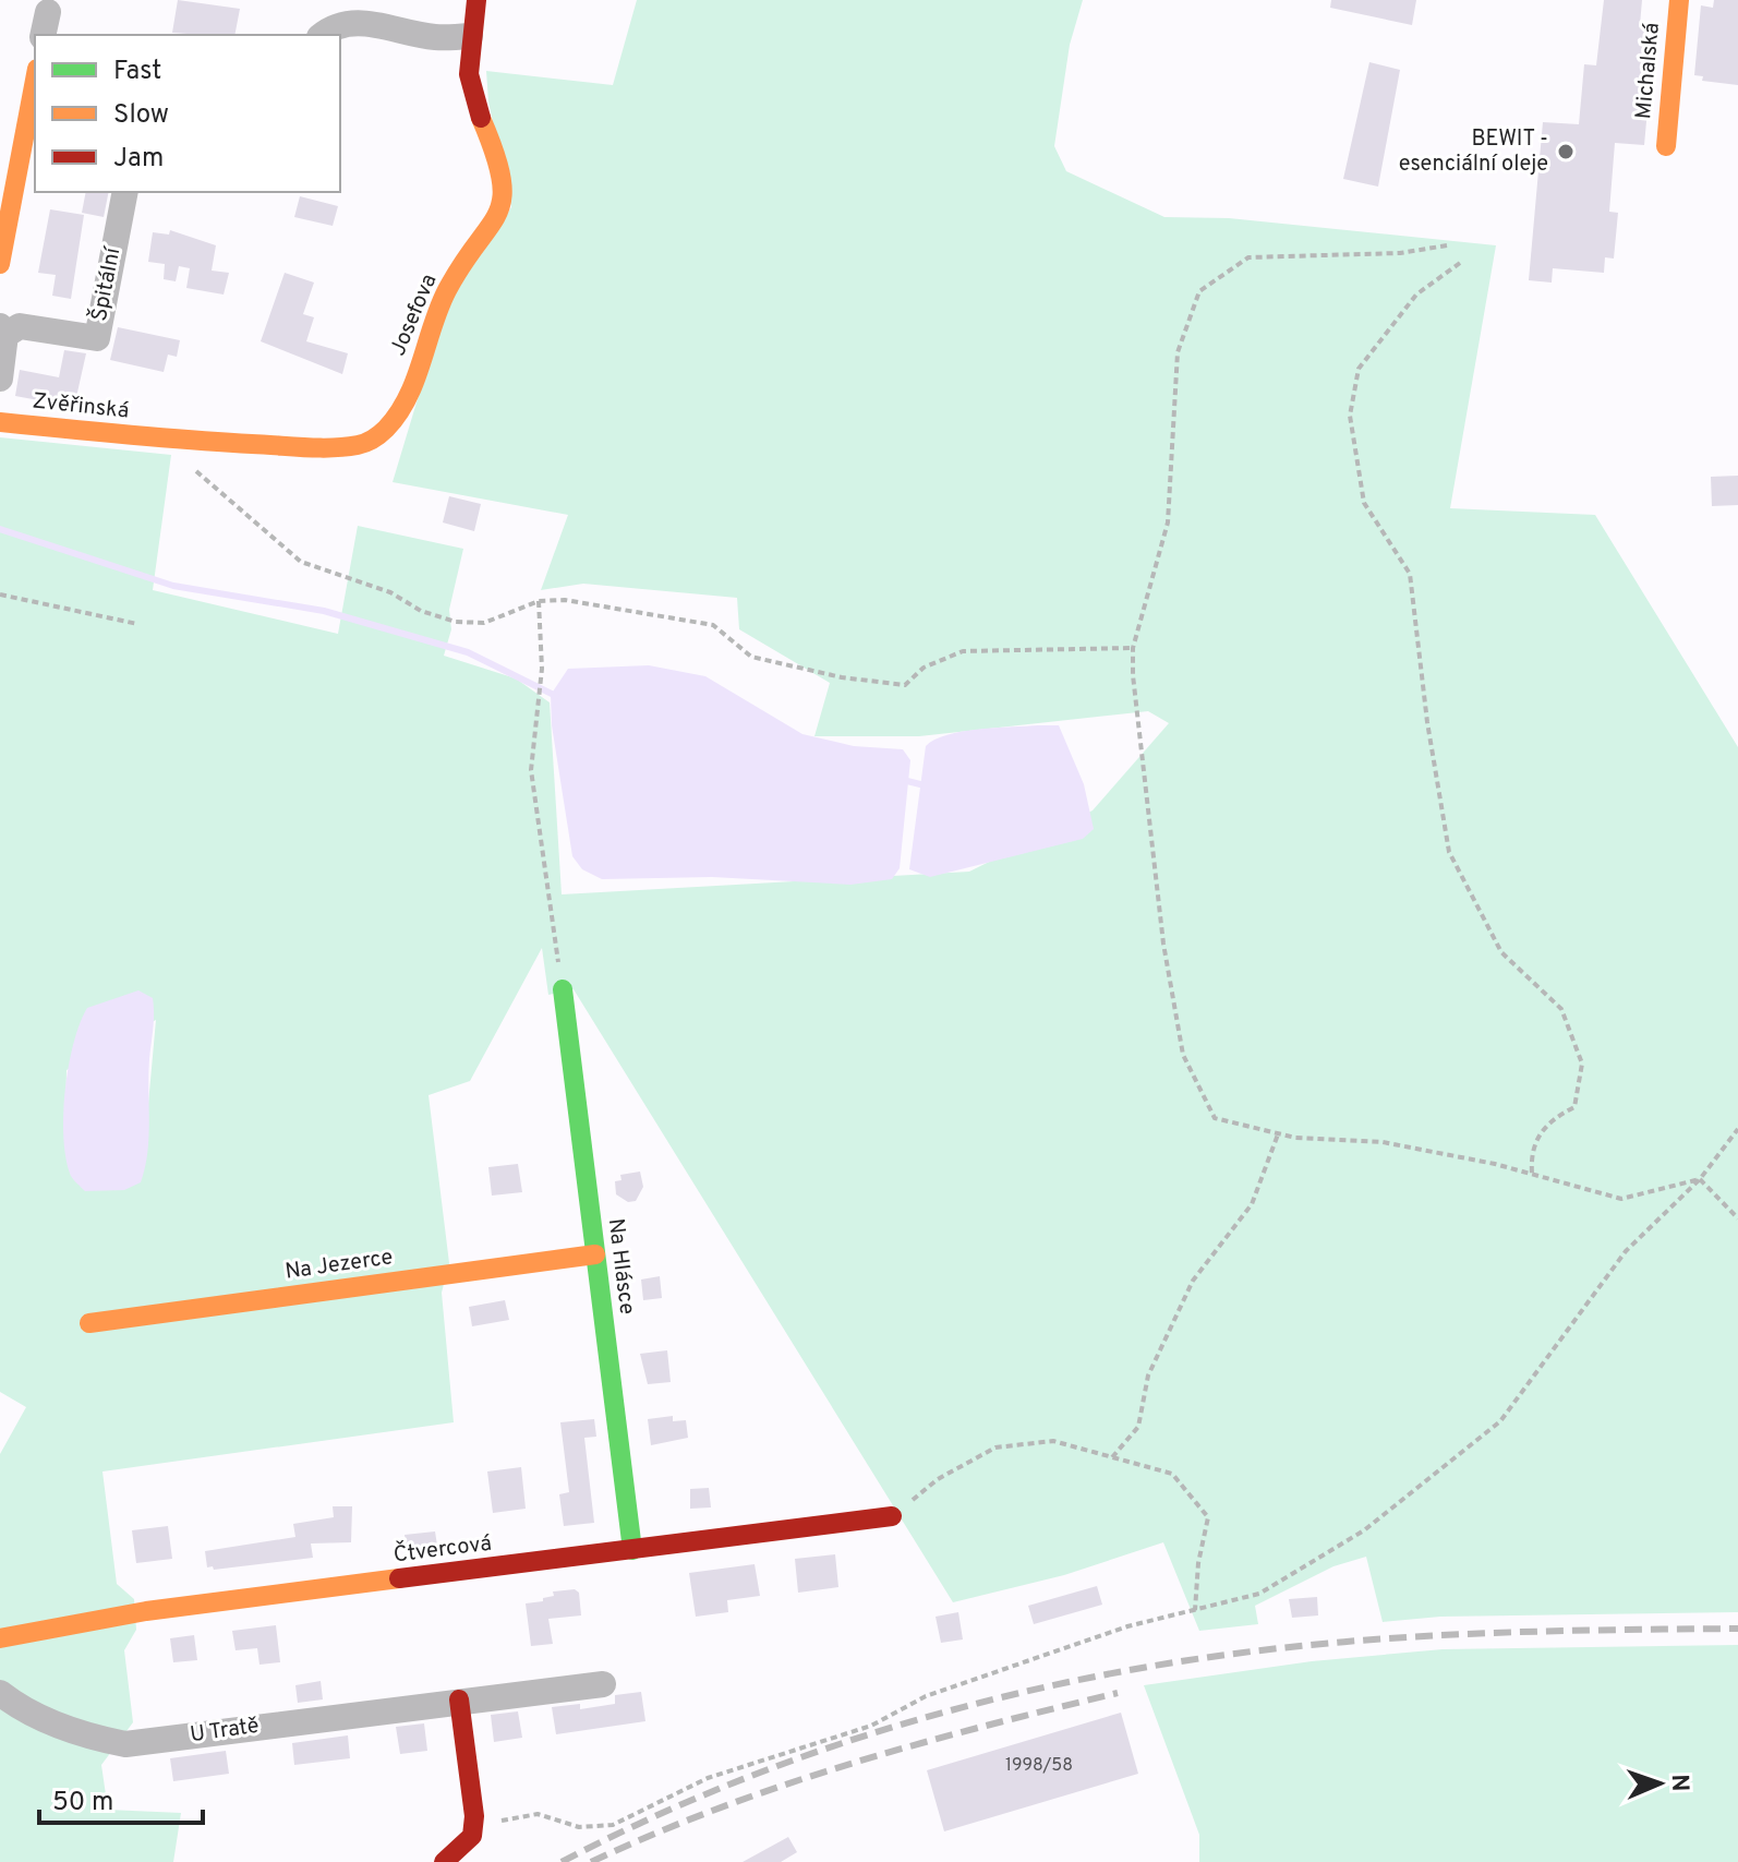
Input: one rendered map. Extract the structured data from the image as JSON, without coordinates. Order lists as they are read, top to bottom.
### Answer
{
  "streets": {
    "street": [
      "Michalská",
      "Špitální",
      "Josefova",
      "Zvěřinská",
      "Na Jezerce",
      "Na Hlásce",
      "Čtvercová",
      "U Tratě"
    ]
  },
  "crossings": [
    ["Josefova", "Zvěřinská"],
    ["Na Jezerce", "Na Hlásce"],
    ["Na Hlásce", "Čtvercová"]
  ],
  "places": ["BEWIT - esenciální oleje"],
  "house_numbers": ["1998/58"],
  "legend": ["Fast", "Slow", "Jam"],
  "scale_bar": "50 m",
  "north": "right"
}
